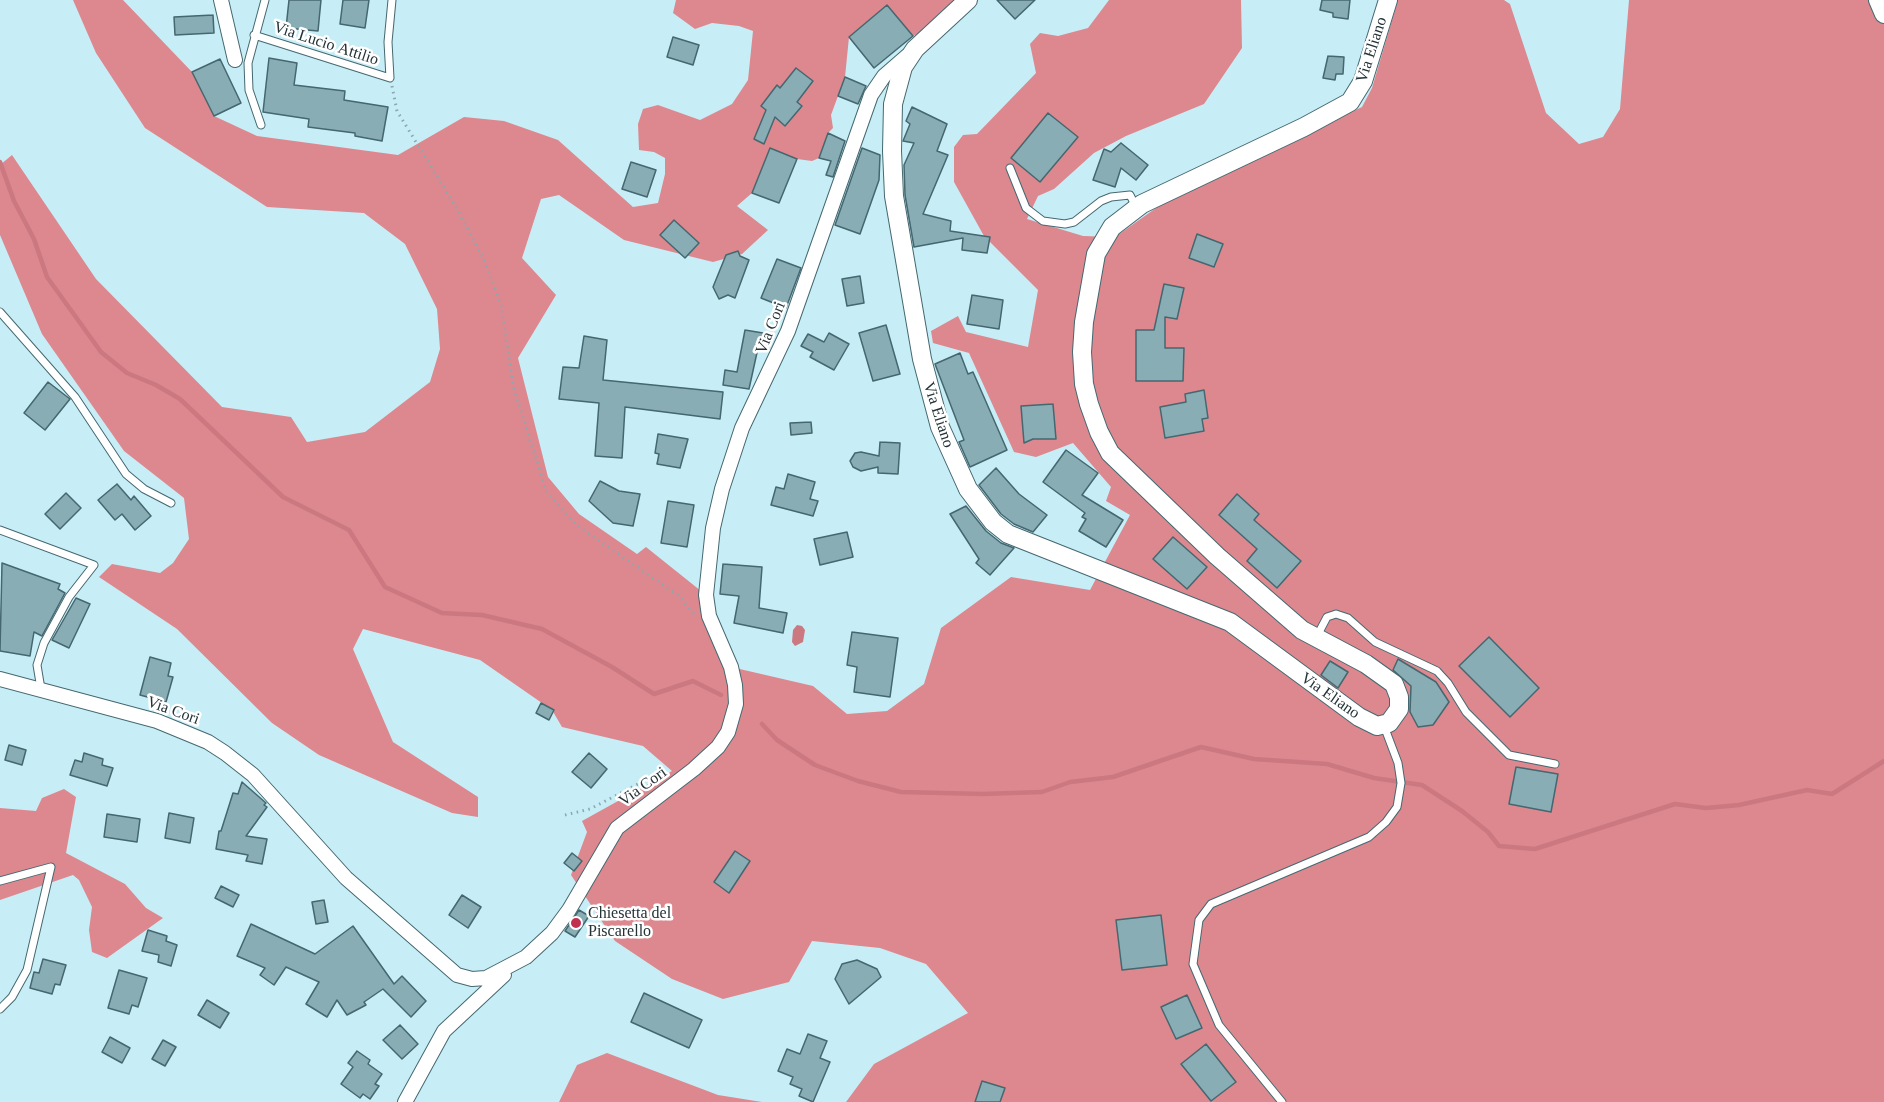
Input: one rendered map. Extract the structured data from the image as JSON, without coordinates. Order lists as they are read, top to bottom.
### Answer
{
  "streets": {
    "street": ["Via Eliano", "Via Cori"],
    "lane": ["Via Lucio Attilio"]
  },
  "crossings": [
    ["Via Eliano", "Via Cori"]
  ],
  "places": ["Chiesetta del Piscarello"]
}
